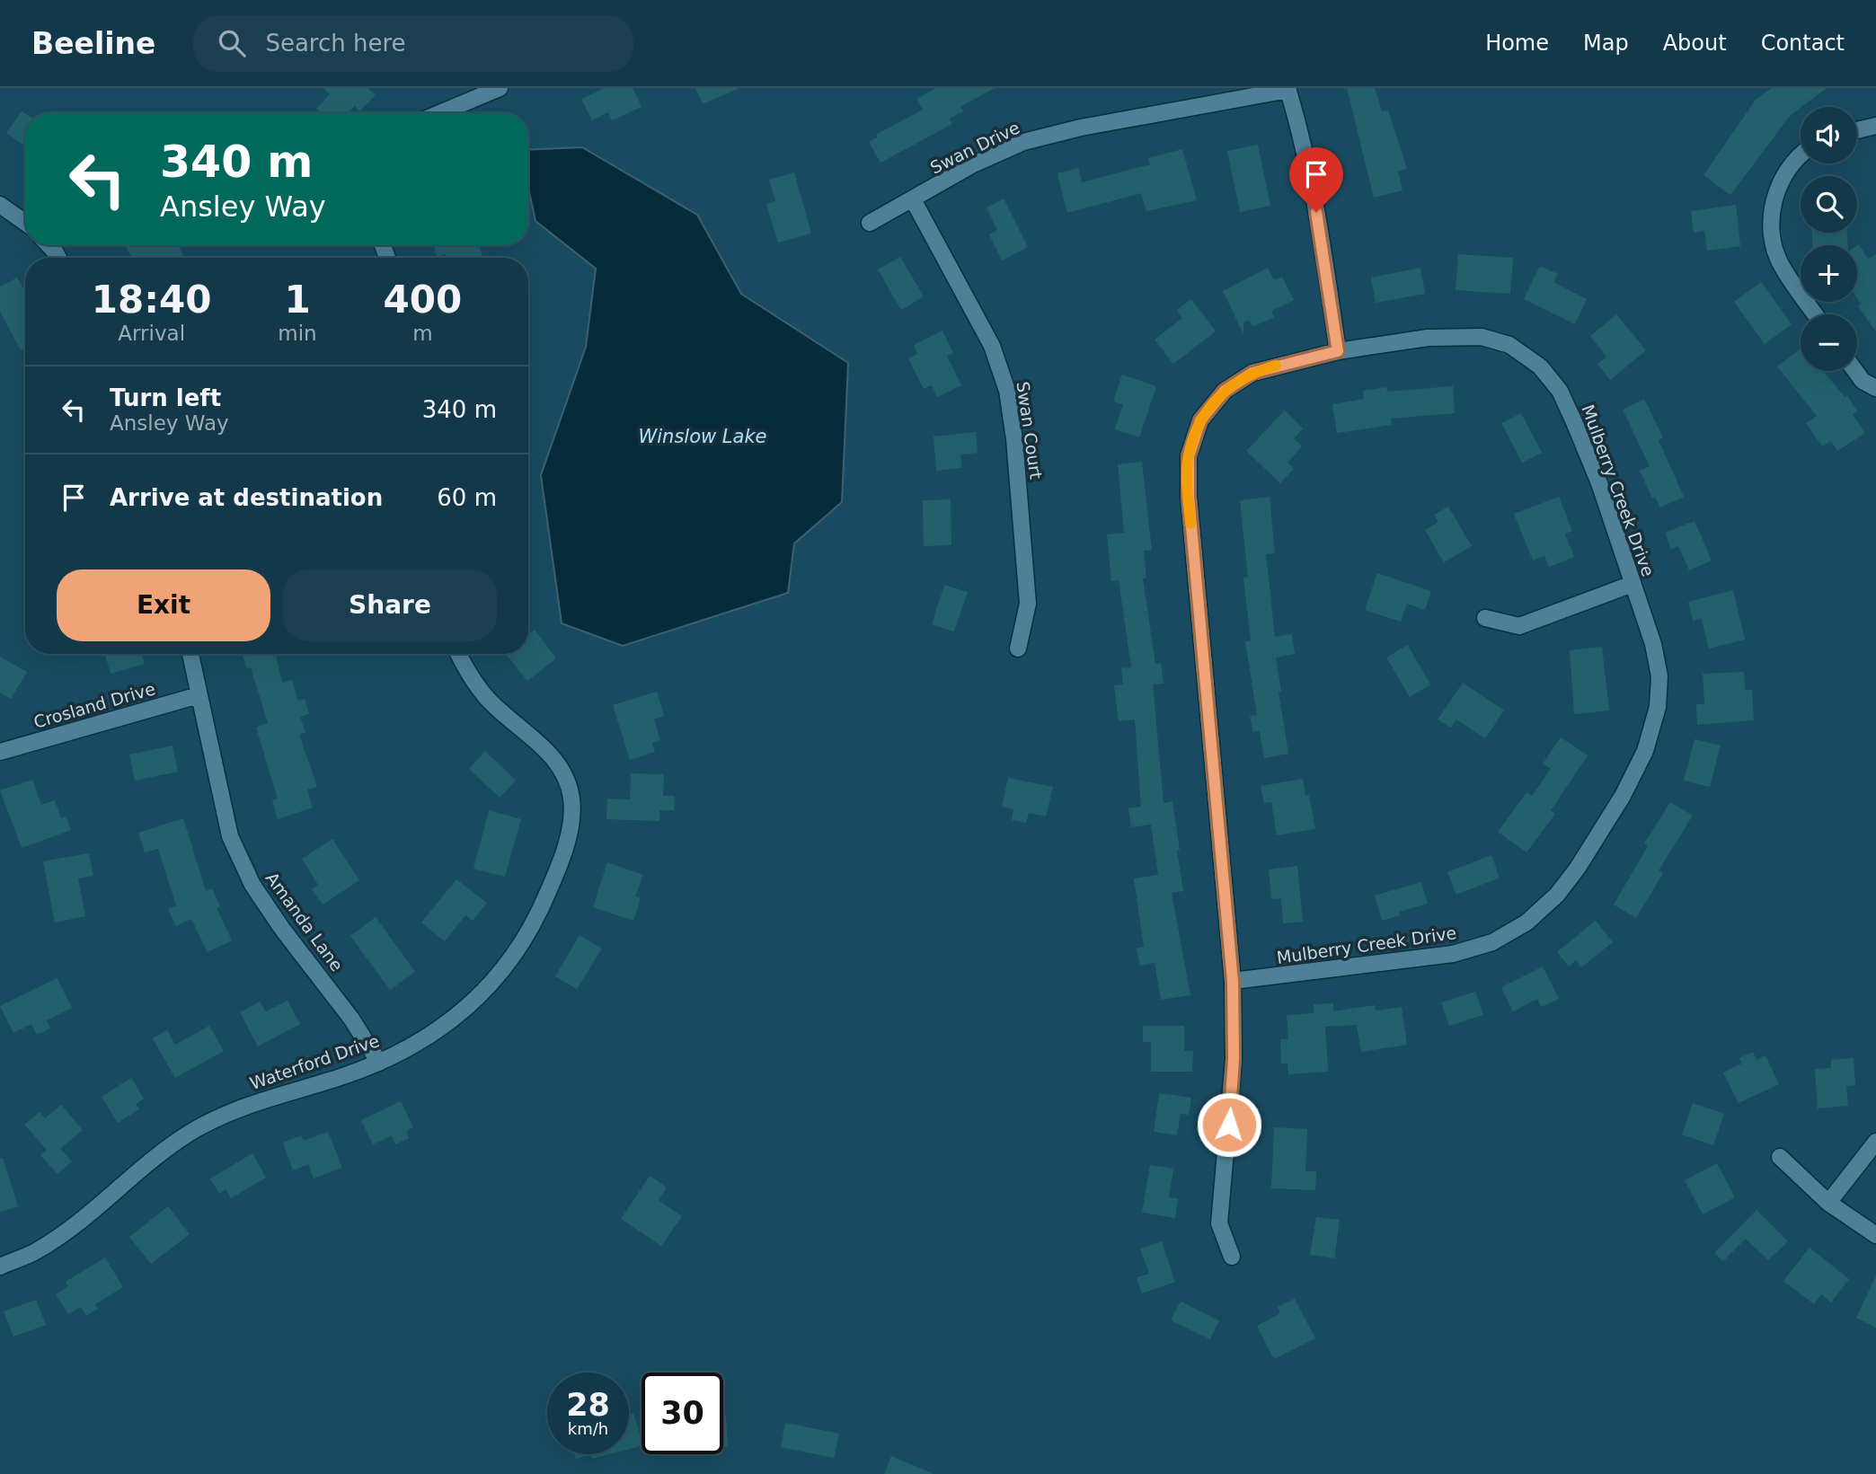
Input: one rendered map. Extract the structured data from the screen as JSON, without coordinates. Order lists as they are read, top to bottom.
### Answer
{
  "streets": {
    "street": [
      "Swan Drive",
      "Swan Court",
      "Mulberry Creek Drive",
      "Crosland Drive",
      "Amanda Lane",
      "Waterford Drive"
    ]
  },
  "crossings": [
    ["Swan Drive", "Swan Court"],
    ["Crosland Drive", "Amanda Lane"],
    ["Amanda Lane", "Waterford Drive"]
  ],
  "water": ["Winslow Lake"],
  "page": {
    "header": "Beeline",
    "search": "Search here",
    "nav": [
      "Home",
      "Map",
      "About",
      "Contact"
    ],
    "map_buttons": ["+", "−"],
    "turn": ["340 m", "Ansley Way"],
    "eta": [
      "18:40",
      "Arrival",
      "1",
      "min",
      "400",
      "m"
    ],
    "list": [
      {
        "name": "Turn left",
        "note": "Ansley Way",
        "value": "340 m"
      },
      {
        "name": "Arrive at destination",
        "value": "60 m"
      }
    ],
    "buttons": ["Exit", "Share"],
    "speed": "28 km/h",
    "limit": "30"
  }
}
